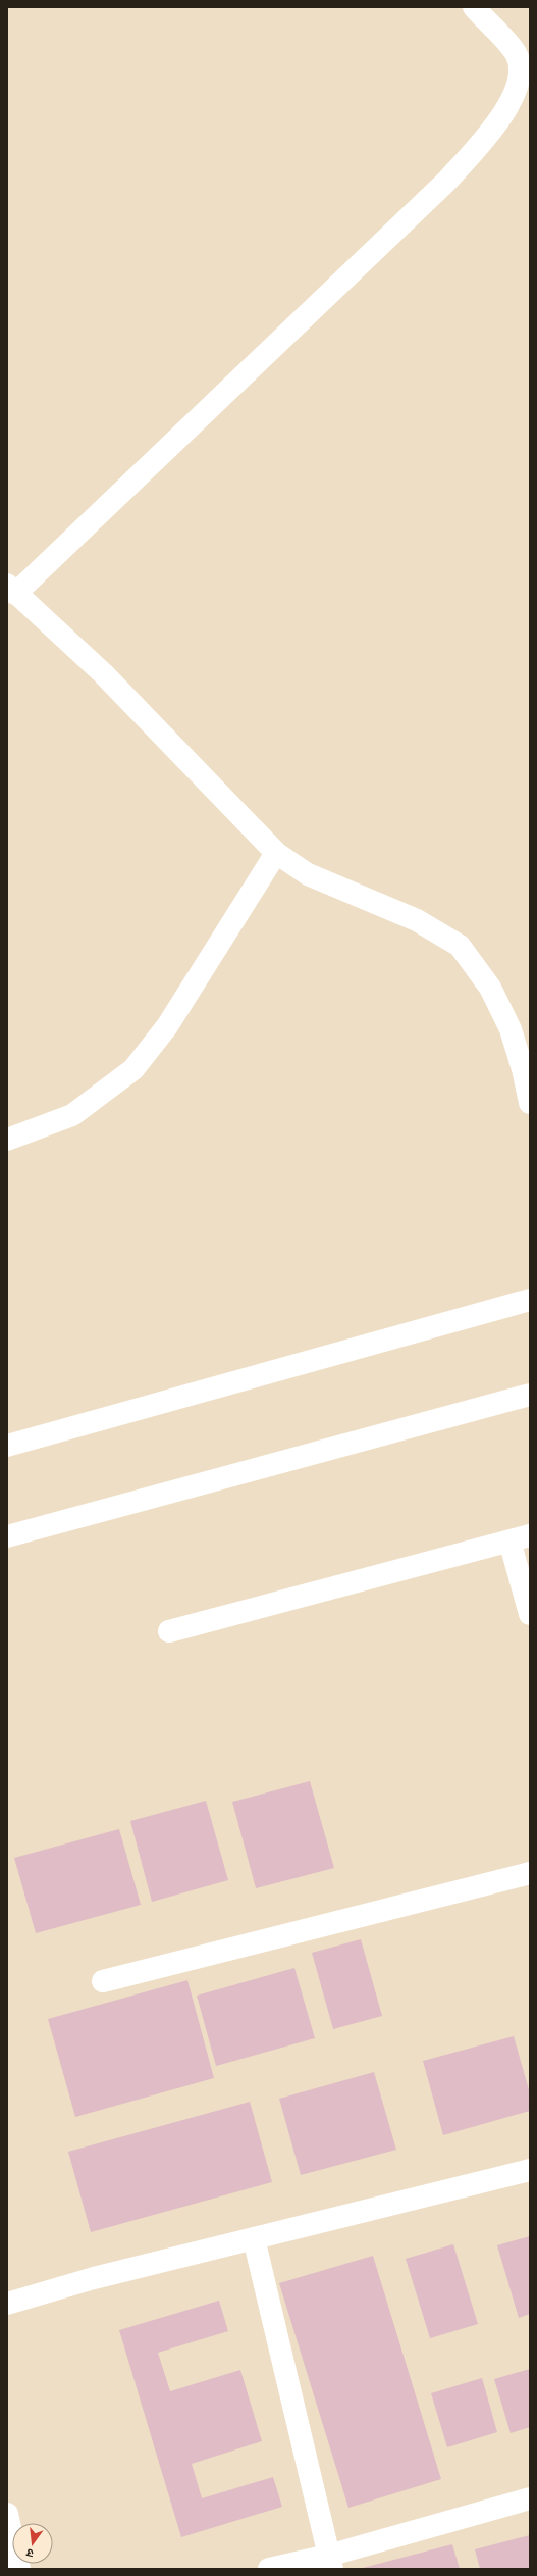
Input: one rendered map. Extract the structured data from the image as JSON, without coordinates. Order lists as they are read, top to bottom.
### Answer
{
  "north": "bottom"
}
